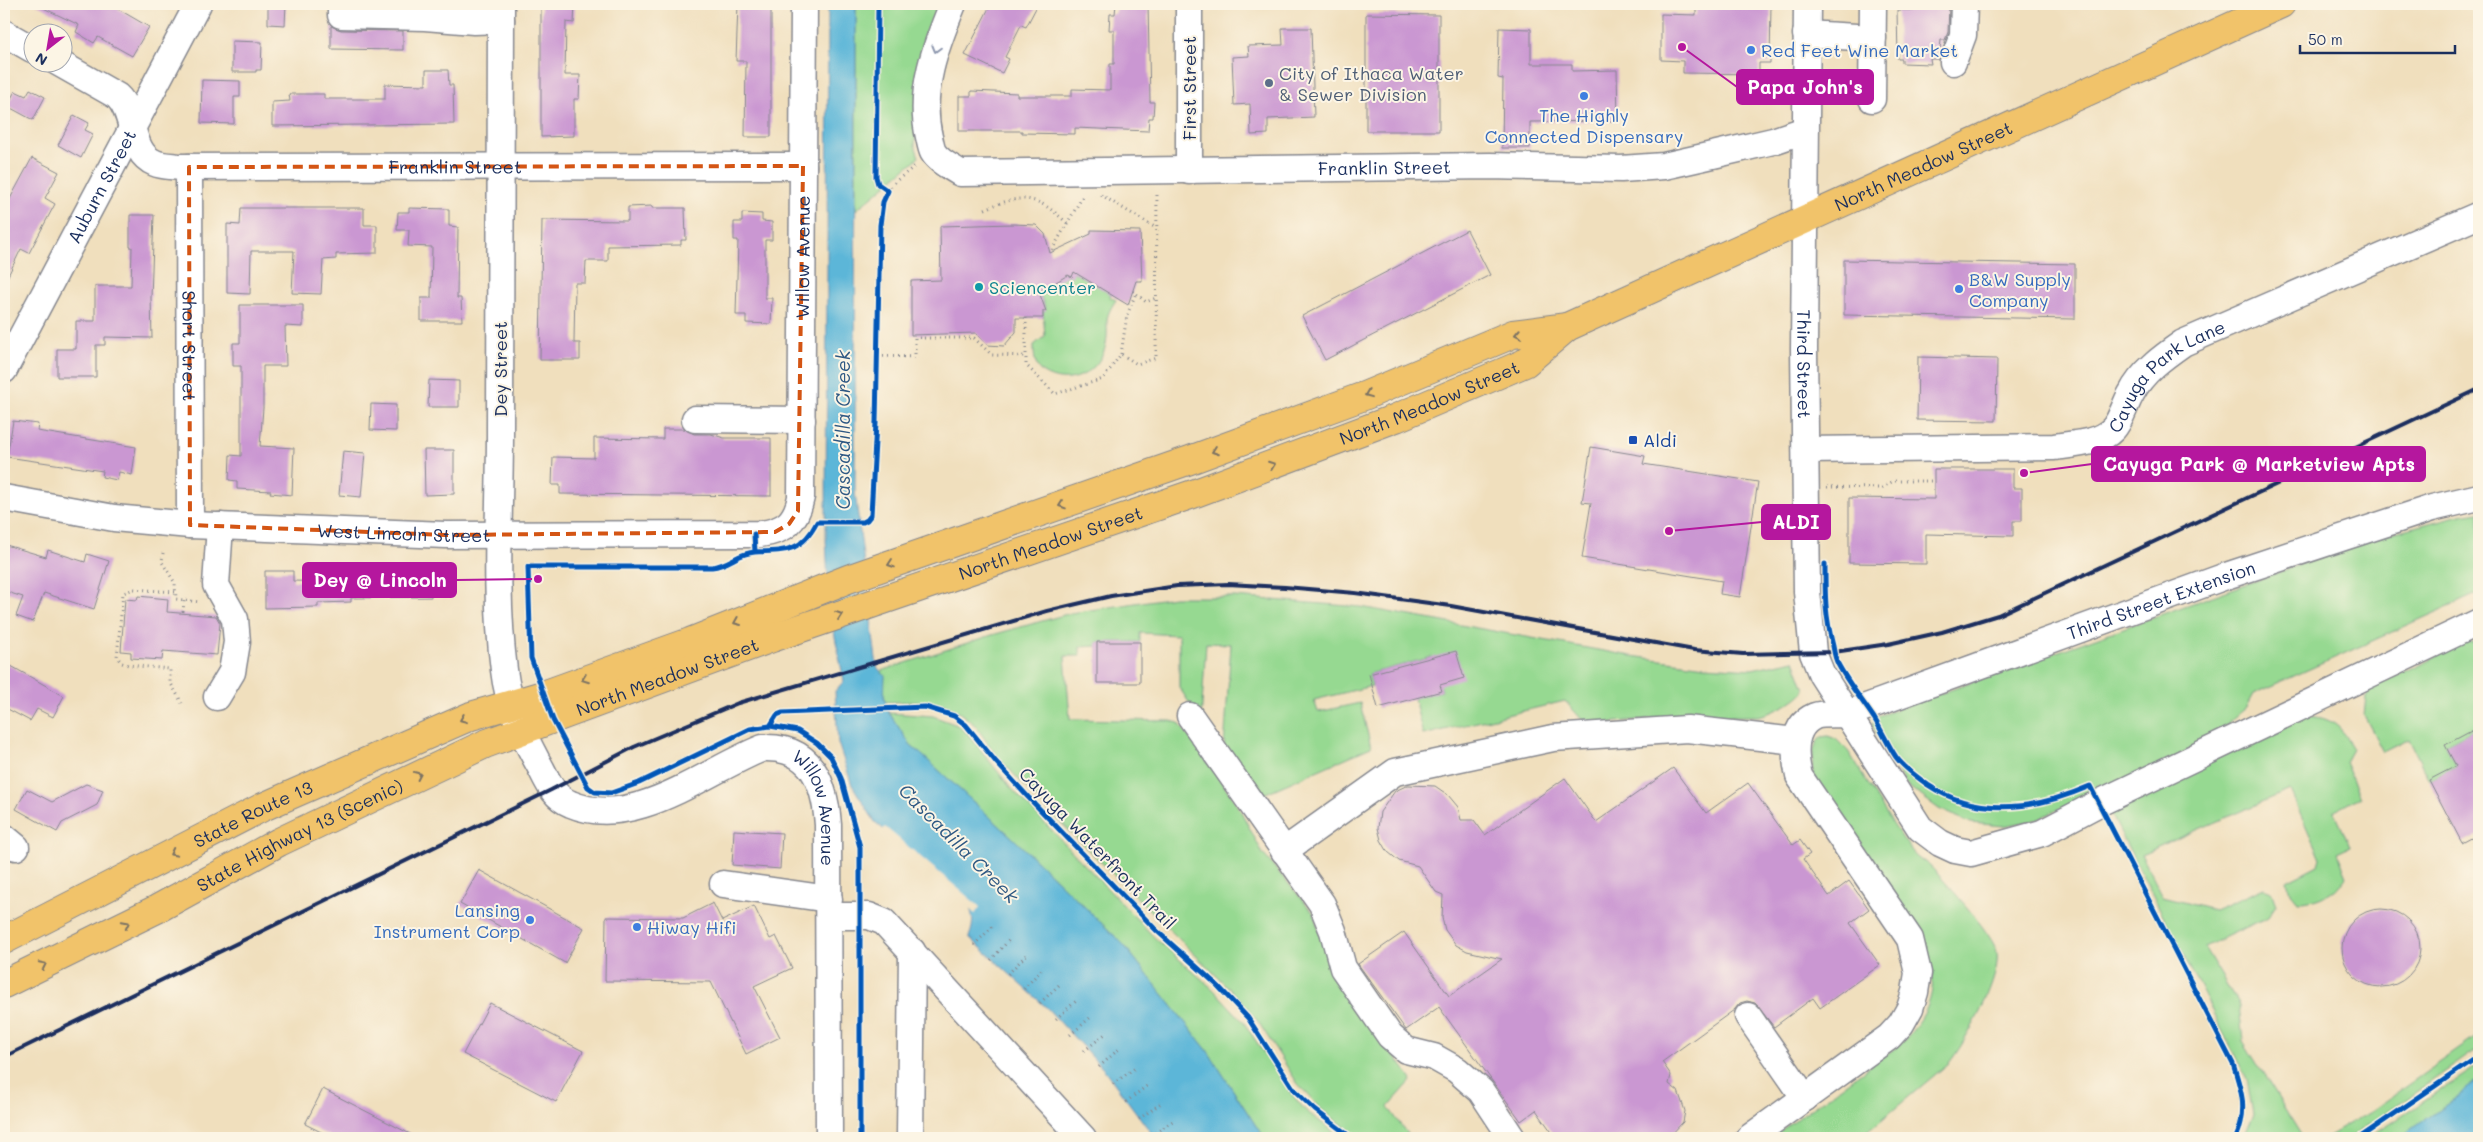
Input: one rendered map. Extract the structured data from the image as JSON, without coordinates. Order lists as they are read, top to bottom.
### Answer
{
  "streets": {
    "highway": ["North Meadow Street", "State Route 13", "State Highway 13 (Scenic)"],
    "street": [
      "First Street",
      "Franklin Street",
      "Auburn Street",
      "Willow Avenue",
      "Short Street",
      "Third Street",
      "Dey Street",
      "Cayuga Park Lane",
      "West Lincoln Street",
      "Third Street Extension"
    ],
    "cycle path": ["Cayuga Waterfront Trail"]
  },
  "crossings": [
    ["First Street", "Franklin Street"],
    ["North Meadow Street", "Willow Avenue"],
    ["North Meadow Street", "Third Street"],
    ["North Meadow Street", "Dey Street"],
    ["North Meadow Street", "State Route 13"],
    ["North Meadow Street", "State Highway 13 (Scenic)"],
    ["Franklin Street", "Auburn Street"],
    ["Franklin Street", "Willow Avenue"],
    ["Franklin Street", "Short Street"],
    ["Franklin Street", "Third Street"],
    ["Franklin Street", "Dey Street"],
    ["Willow Avenue", "Dey Street"],
    ["Willow Avenue", "West Lincoln Street"],
    ["Willow Avenue", "State Highway 13 (Scenic)"],
    ["Short Street", "West Lincoln Street"],
    ["Third Street", "Cayuga Park Lane"],
    ["Third Street", "Third Street Extension"],
    ["Dey Street", "West Lincoln Street"],
    ["Dey Street", "State Route 13"],
    ["Dey Street", "State Highway 13 (Scenic)"]
  ],
  "one_way": ["State Route 13", "State Highway 13 (Scenic)"],
  "water": ["Cascadilla Creek"],
  "places": {
    "other": [
      "Papa John's",
      "Red Feet Wine Market",
      "City of Ithaca Water & Sewer Division",
      "The Highly Connected Dispensary",
      "Sciencenter",
      "B&W Supply Company",
      "Cayuga Park @ Marketview Apts",
      "ALDI",
      "Dey @ Lincoln",
      "Lansing Instrument Corp",
      "Hiway Hifi"
    ],
    "transit": ["Aldi"]
  },
  "scale_bar": "50 m",
  "north": "bottom left"
}
